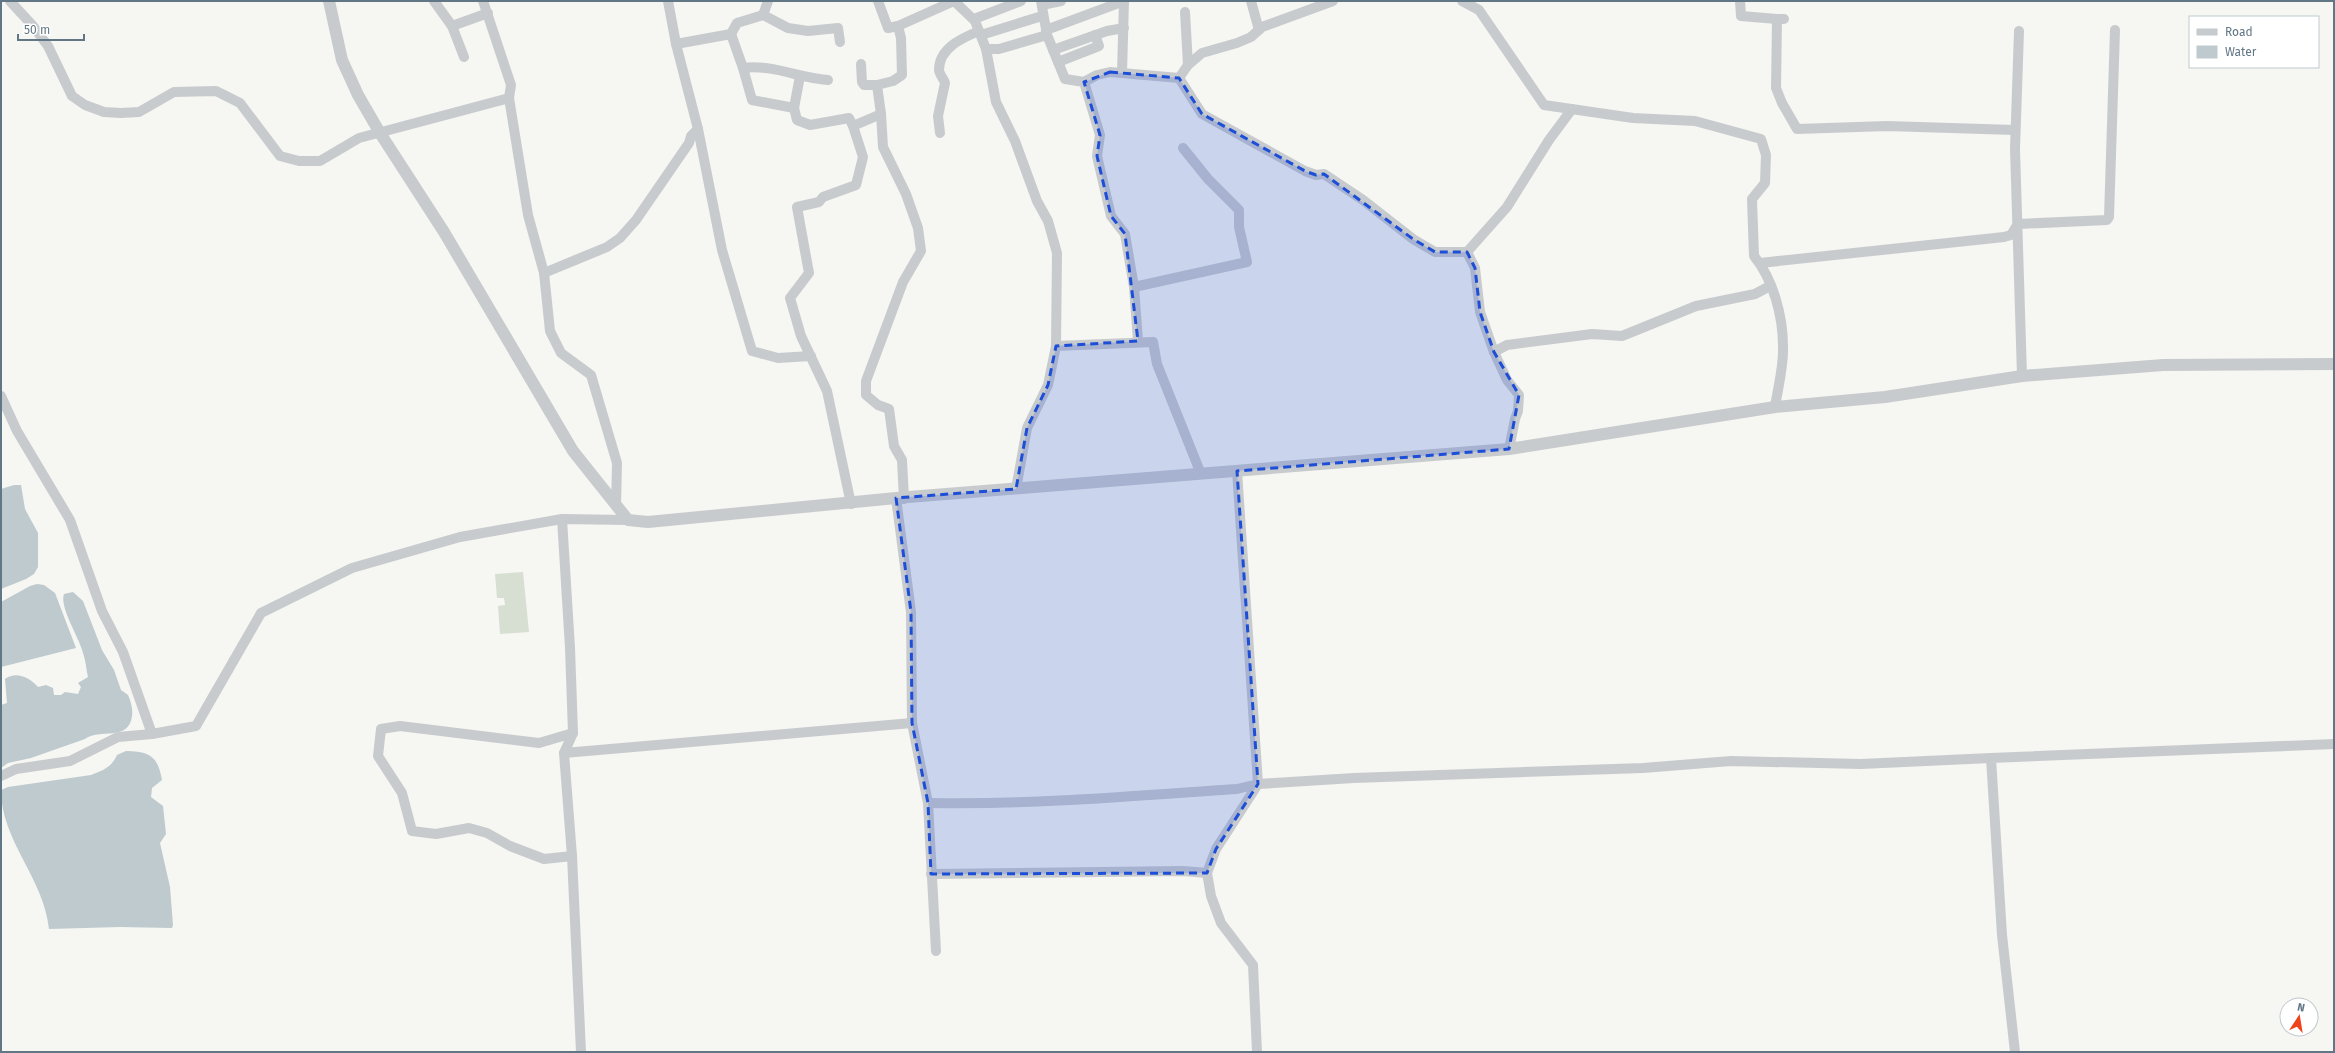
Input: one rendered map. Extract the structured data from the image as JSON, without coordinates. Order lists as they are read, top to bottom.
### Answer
{
  "legend": ["Road", "Water"],
  "scale_bar": "50 m",
  "north": "top"
}
